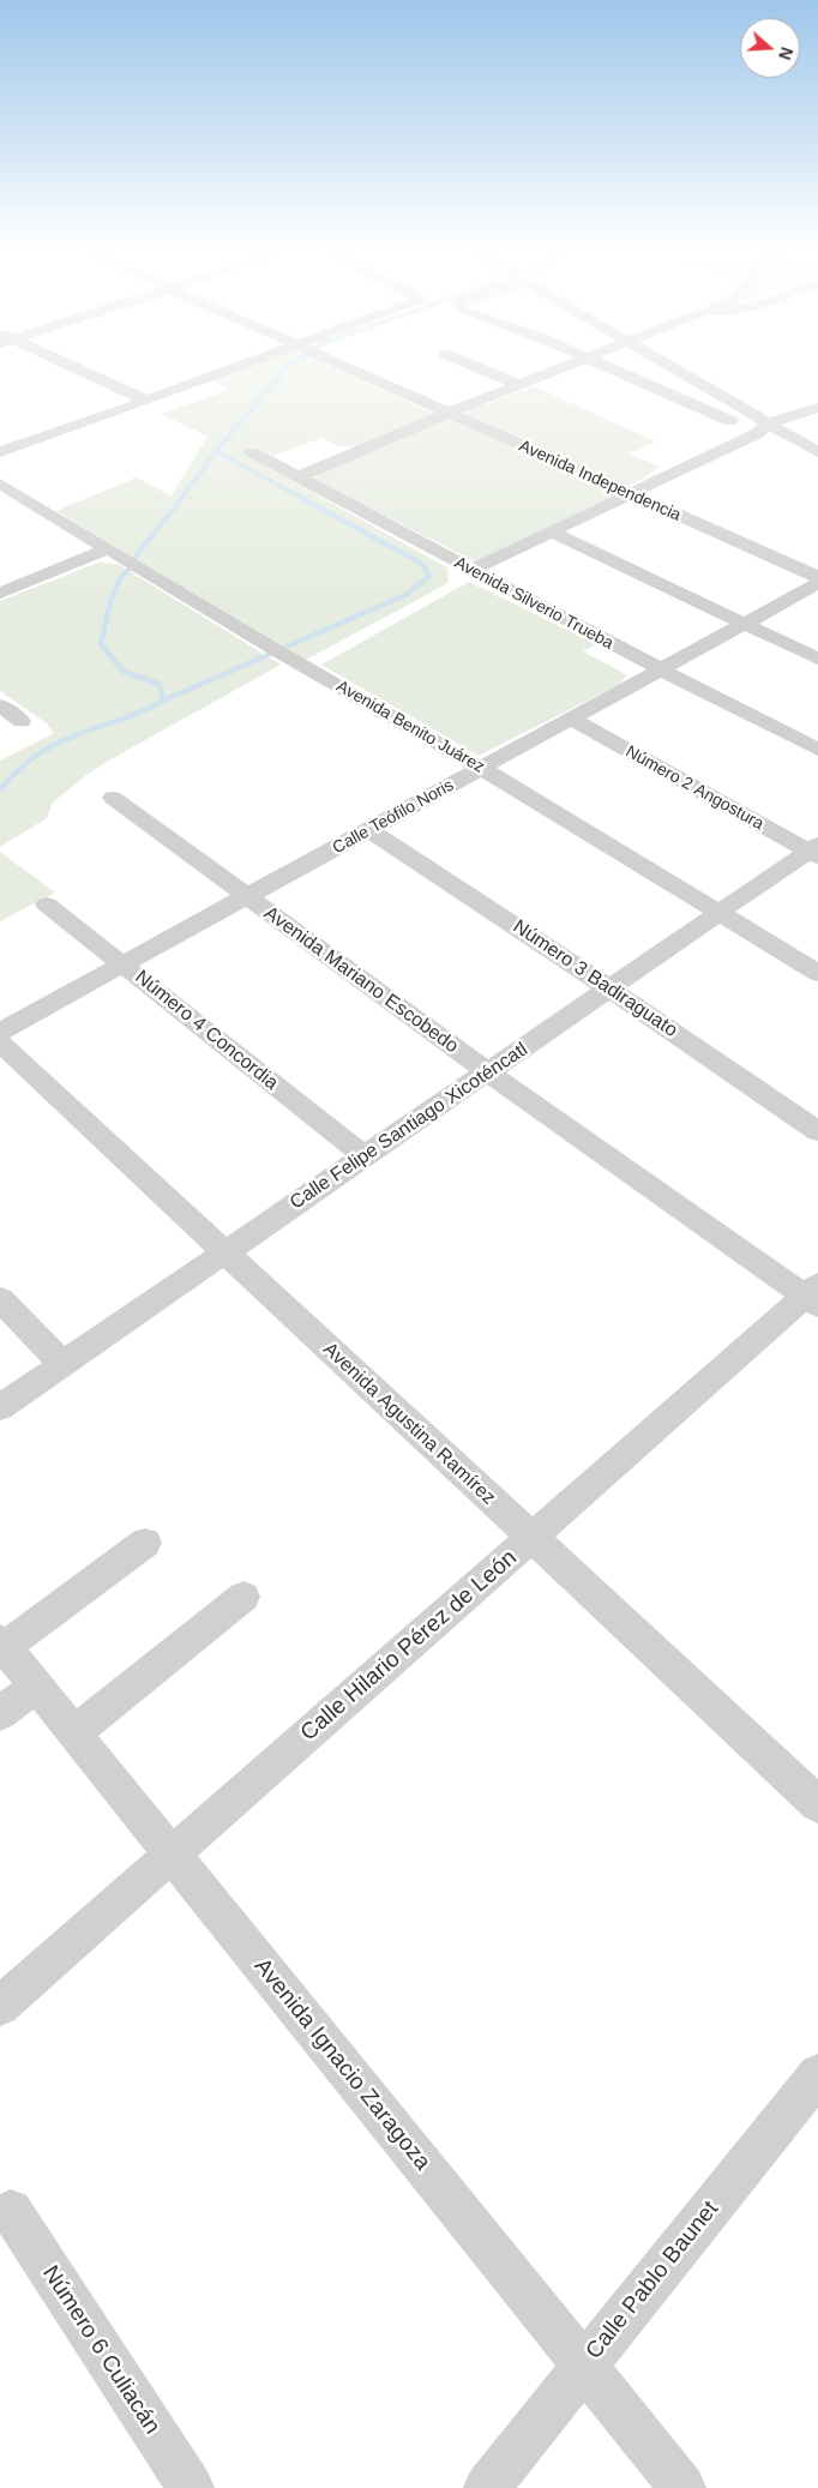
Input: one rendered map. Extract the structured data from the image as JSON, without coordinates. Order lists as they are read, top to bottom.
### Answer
{
  "streets": {
    "street": [
      "Avenida Independencia",
      "Avenida Silverio Trueba",
      "Avenida Benito Juárez",
      "Número 2 Angostura",
      "Calle Teófilo Noris",
      "Número 3 Badiraguato",
      "Avenida Mariano Escobedo",
      "Número 4 Concordia",
      "Calle Felipe Santiago Xicoténcatl",
      "Avenida Agustina Ramírez",
      "Calle Hilario Pérez de León",
      "Avenida Ignacio Zaragoza",
      "Calle Pablo Baunet",
      "Número 6 Culiacán"
    ]
  },
  "crossings": [
    ["Avenida Silverio Trueba", "Calle Teófilo Noris"],
    ["Avenida Benito Juárez", "Calle Teófilo Noris"],
    ["Avenida Benito Juárez", "Calle Felipe Santiago Xicoténcatl"],
    ["Número 2 Angostura", "Calle Teófilo Noris"],
    ["Número 2 Angostura", "Calle Felipe Santiago Xicoténcatl"],
    ["Calle Teófilo Noris", "Número 3 Badiraguato"],
    ["Calle Teófilo Noris", "Avenida Mariano Escobedo"],
    ["Calle Teófilo Noris", "Número 4 Concordia"],
    ["Número 3 Badiraguato", "Calle Felipe Santiago Xicoténcatl"],
    ["Avenida Mariano Escobedo", "Calle Felipe Santiago Xicoténcatl"],
    ["Avenida Mariano Escobedo", "Calle Hilario Pérez de León"],
    ["Número 4 Concordia", "Calle Felipe Santiago Xicoténcatl"],
    ["Calle Felipe Santiago Xicoténcatl", "Avenida Agustina Ramírez"],
    ["Avenida Agustina Ramírez", "Calle Hilario Pérez de León"],
    ["Calle Hilario Pérez de León", "Avenida Ignacio Zaragoza"],
    ["Avenida Ignacio Zaragoza", "Calle Pablo Baunet"]
  ],
  "north": "right"
}
